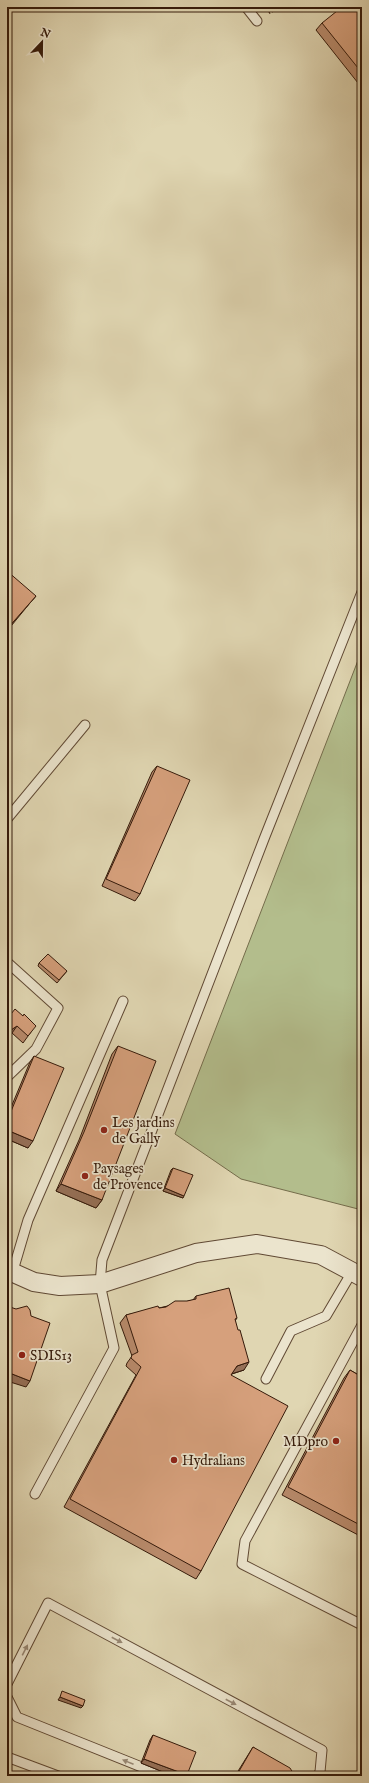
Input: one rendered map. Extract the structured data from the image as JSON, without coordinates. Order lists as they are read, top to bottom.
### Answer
{
  "places": [
    "Les jardins de Gally",
    "Paysages de Provence",
    "SDIS13",
    "MDpro",
    "Hydralians"
  ],
  "north": "top"
}
